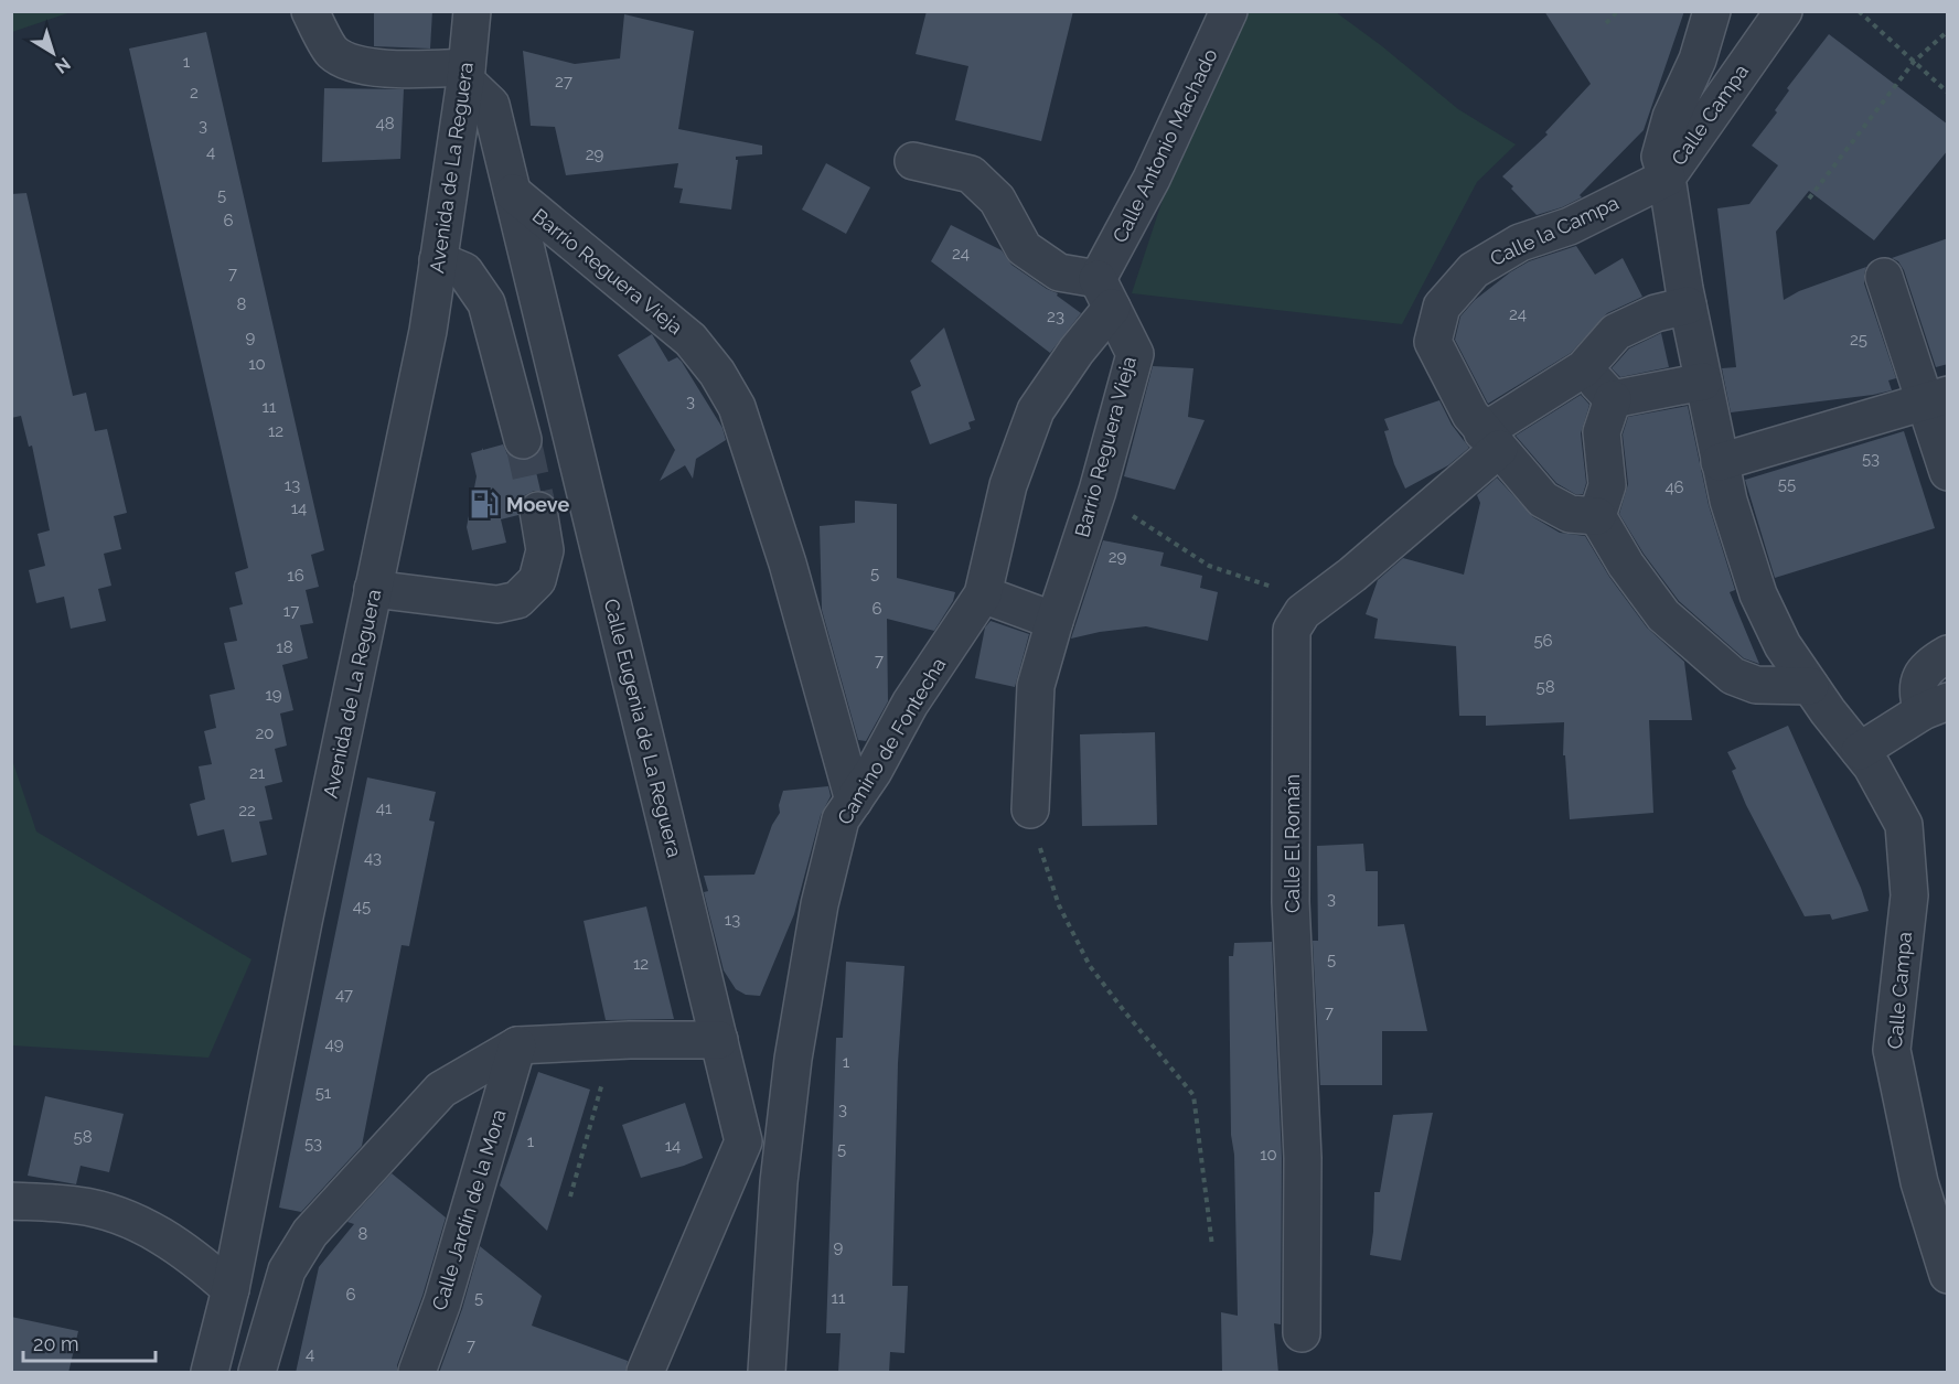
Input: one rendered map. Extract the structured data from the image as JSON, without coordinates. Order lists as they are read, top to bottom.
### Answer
{
  "streets": {
    "street": [
      "Calle Campa",
      "Calle Antonio Machado",
      "Avenida de La Reguera",
      "Calle la Campa",
      "Barrio Reguera Vieja",
      "Calle Eugenia de La Reguera",
      "Camino de Fontecha",
      "Calle El Román",
      "Calle Jardín de la Mora"
    ]
  },
  "crossings": [
    ["Calle Campa", "Calle la Campa"],
    ["Calle Antonio Machado", "Barrio Reguera Vieja"],
    ["Calle Antonio Machado", "Camino de Fontecha"],
    ["Avenida de La Reguera", "Calle Eugenia de La Reguera"],
    ["Barrio Reguera Vieja", "Calle Eugenia de La Reguera"],
    ["Barrio Reguera Vieja", "Camino de Fontecha"]
  ],
  "places": {
    "fuel station": ["Moeve"]
  },
  "house_numbers": [
    "1",
    "27",
    "2",
    "48",
    "3",
    "4",
    "29",
    "5",
    "6",
    "24",
    "7",
    "8",
    "24",
    "23",
    "9",
    "25",
    "10",
    "3",
    "11",
    "12",
    "53",
    "55",
    "13",
    "46",
    "14",
    "29",
    "5",
    "16",
    "6",
    "17",
    "56",
    "18",
    "7",
    "58",
    "19",
    "20",
    "21",
    "41",
    "22",
    "43",
    "3",
    "45",
    "13",
    "5",
    "12",
    "47",
    "7",
    "49",
    "1",
    "51",
    "3",
    "58",
    "1",
    "53",
    "14",
    "5",
    "10",
    "8",
    "9",
    "6",
    "5",
    "11",
    "7",
    "4"
  ],
  "scale_bar": "20 m",
  "north": "bottom right"
}
